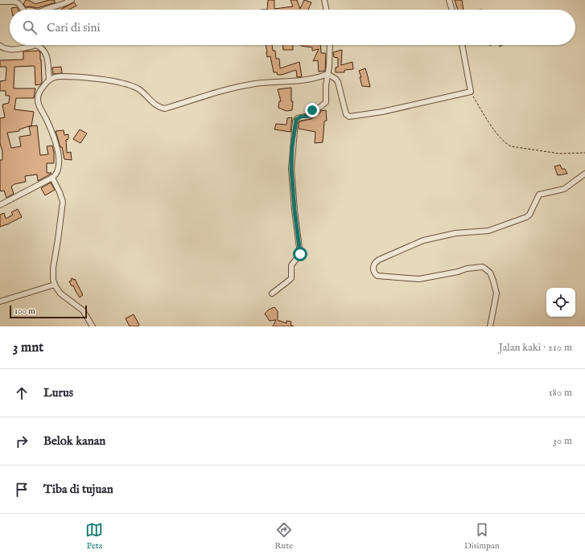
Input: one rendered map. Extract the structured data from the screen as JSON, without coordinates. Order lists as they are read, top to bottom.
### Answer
{
  "scale_bar": "100 m",
  "page": {
    "search": "Cari di sini",
    "scale": "100 m",
    "heading": ["3 mnt", "Jalan kaki · 210 m"],
    "list": [
      ["Lurus", "180 m"],
      ["Belok kanan", "30 m"],
      "Tiba di tujuan"
    ],
    "nav": ["Peta", "Rute", "Disimpan"]
  }
}
